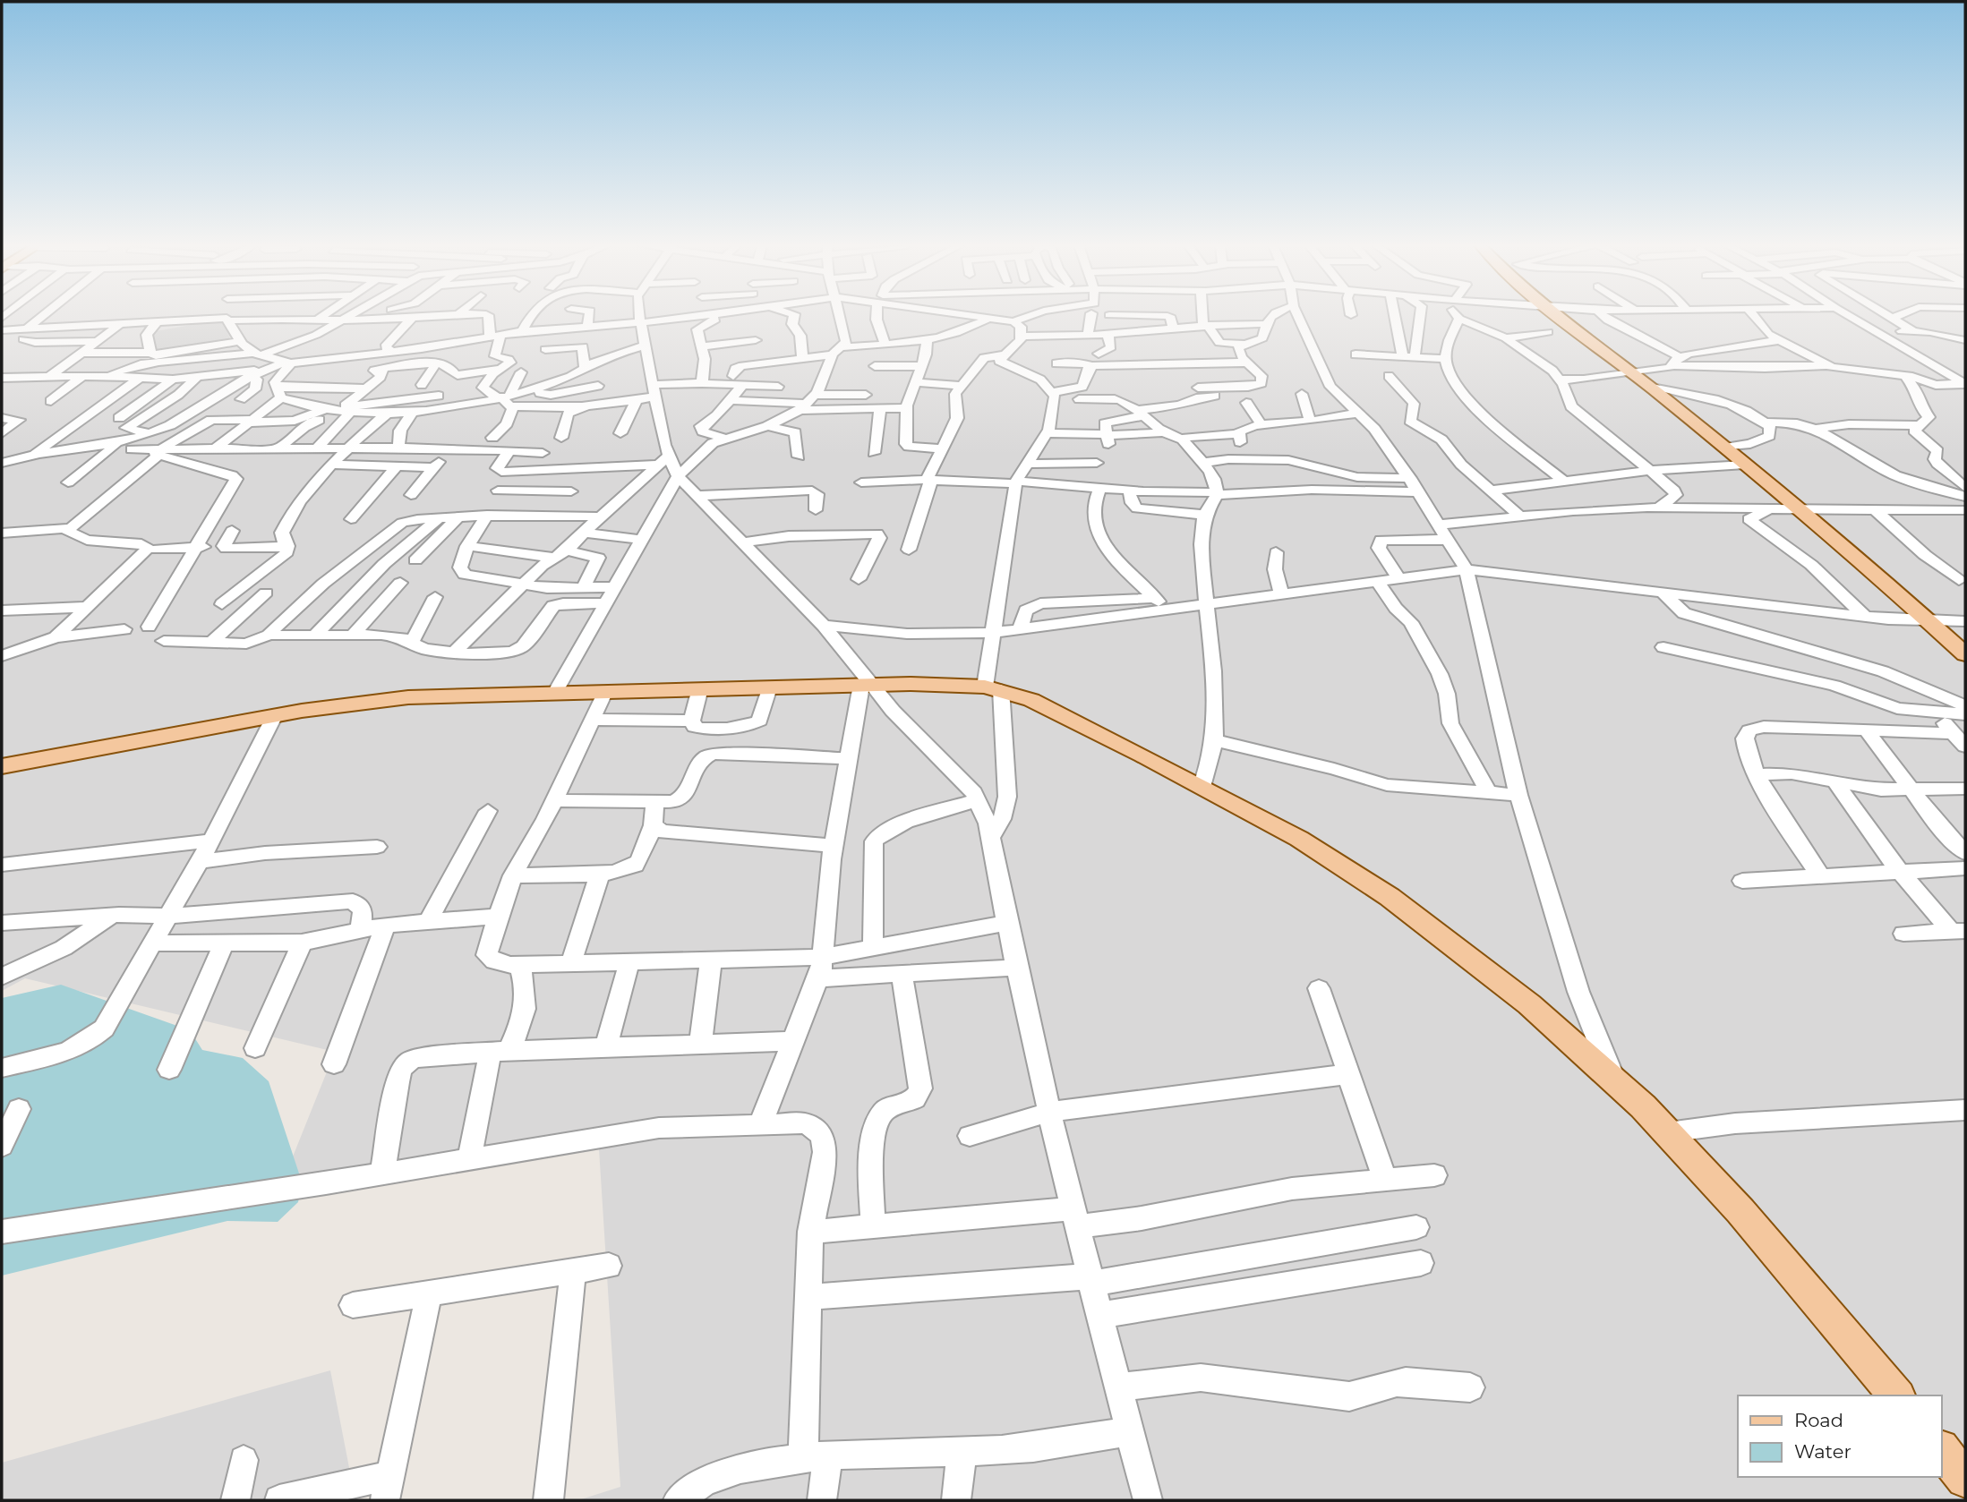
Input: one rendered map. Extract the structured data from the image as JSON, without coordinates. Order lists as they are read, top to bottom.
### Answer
{
  "legend": ["Road", "Water"]
}
